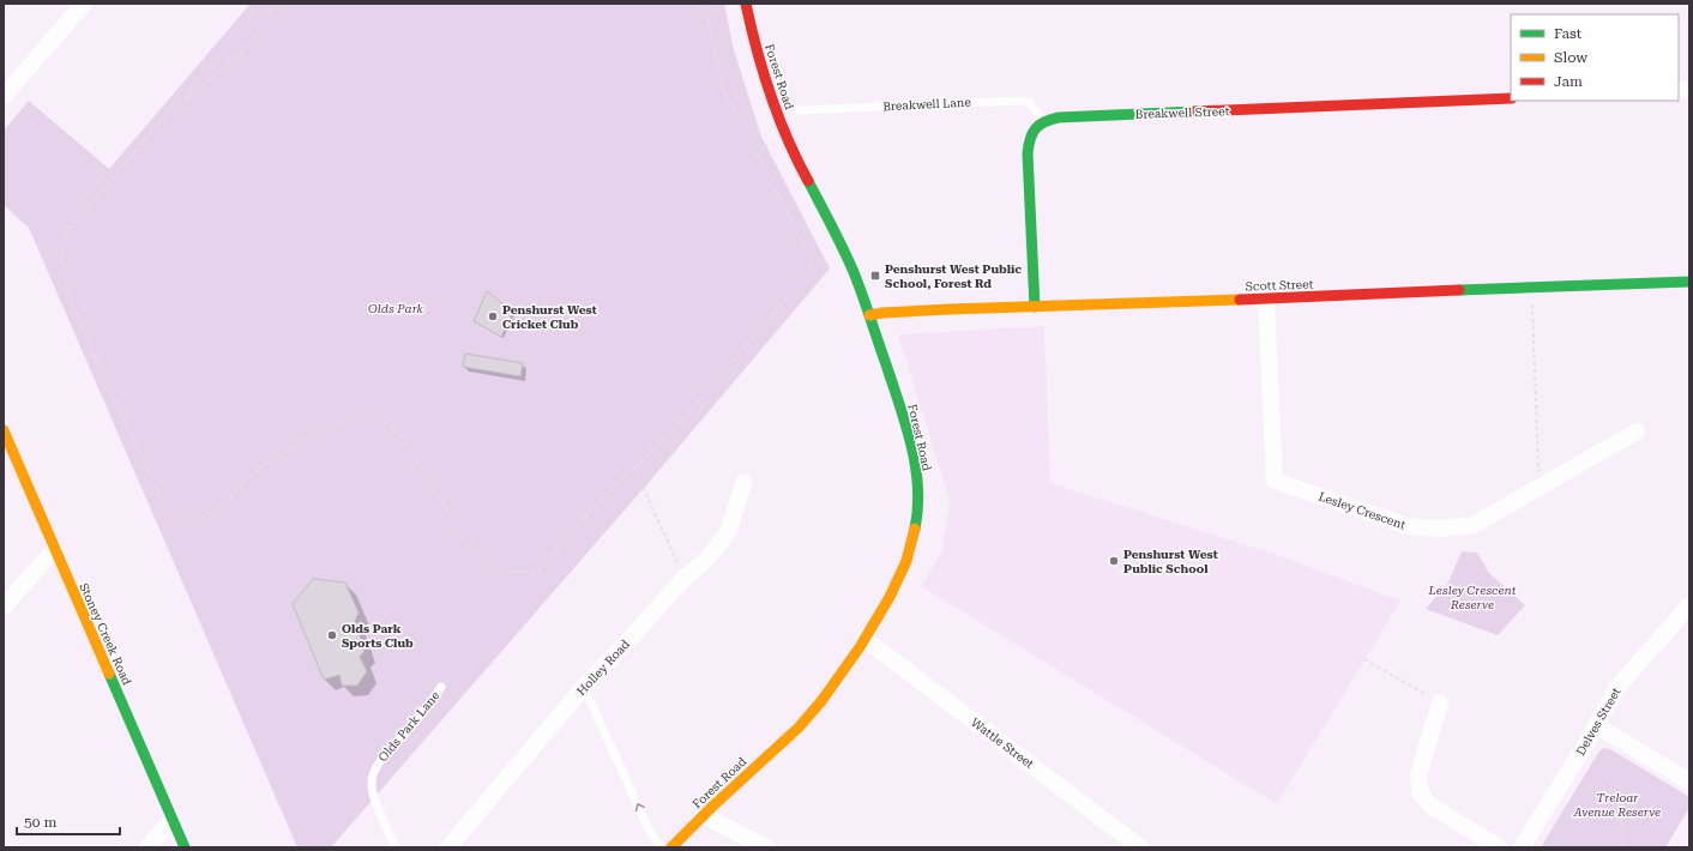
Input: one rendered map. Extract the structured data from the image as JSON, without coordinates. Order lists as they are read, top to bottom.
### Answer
{
  "streets": {
    "street": [
      "Forest Road",
      "Breakwell Street",
      "Scott Street",
      "Lesley Crescent",
      "Stoney Creek Road",
      "Holley Road",
      "Delves Street",
      "Wattle Street"
    ],
    "lane": ["Breakwell Lane", "Olds Park Lane"]
  },
  "crossings": [
    ["Forest Road", "Scott Street"],
    ["Forest Road", "Wattle Street"],
    ["Breakwell Lane", "Breakwell Street"],
    ["Scott Street", "Lesley Crescent"]
  ],
  "parks": ["Olds Park", "Lesley Crescent Reserve", "Treloar Avenue Reserve"],
  "places": {
    "transit": ["Penshurst West Public School, Forest Rd"],
    "other": ["Penshurst West Cricket Club", "Penshurst West Public School", "Olds Park Sports Club"]
  },
  "legend": ["Fast", "Slow", "Jam"],
  "scale_bar": "50 m"
}
